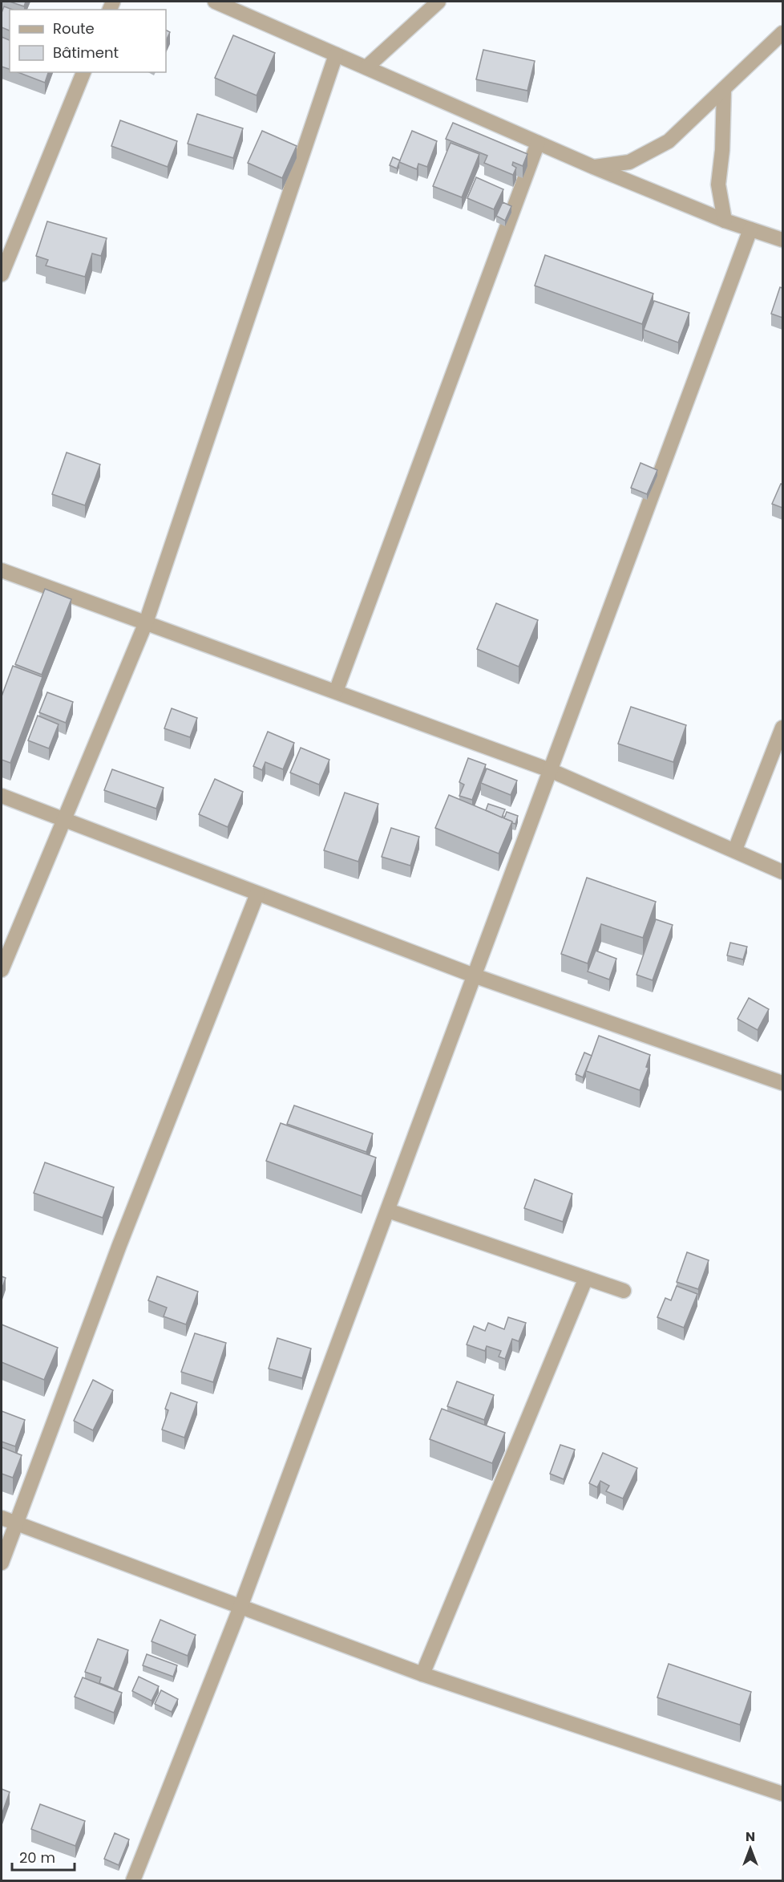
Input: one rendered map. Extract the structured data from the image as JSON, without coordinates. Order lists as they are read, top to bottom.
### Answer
{
  "legend": ["Route", "Bâtiment"],
  "scale_bar": "20 m",
  "north": "top"
}
